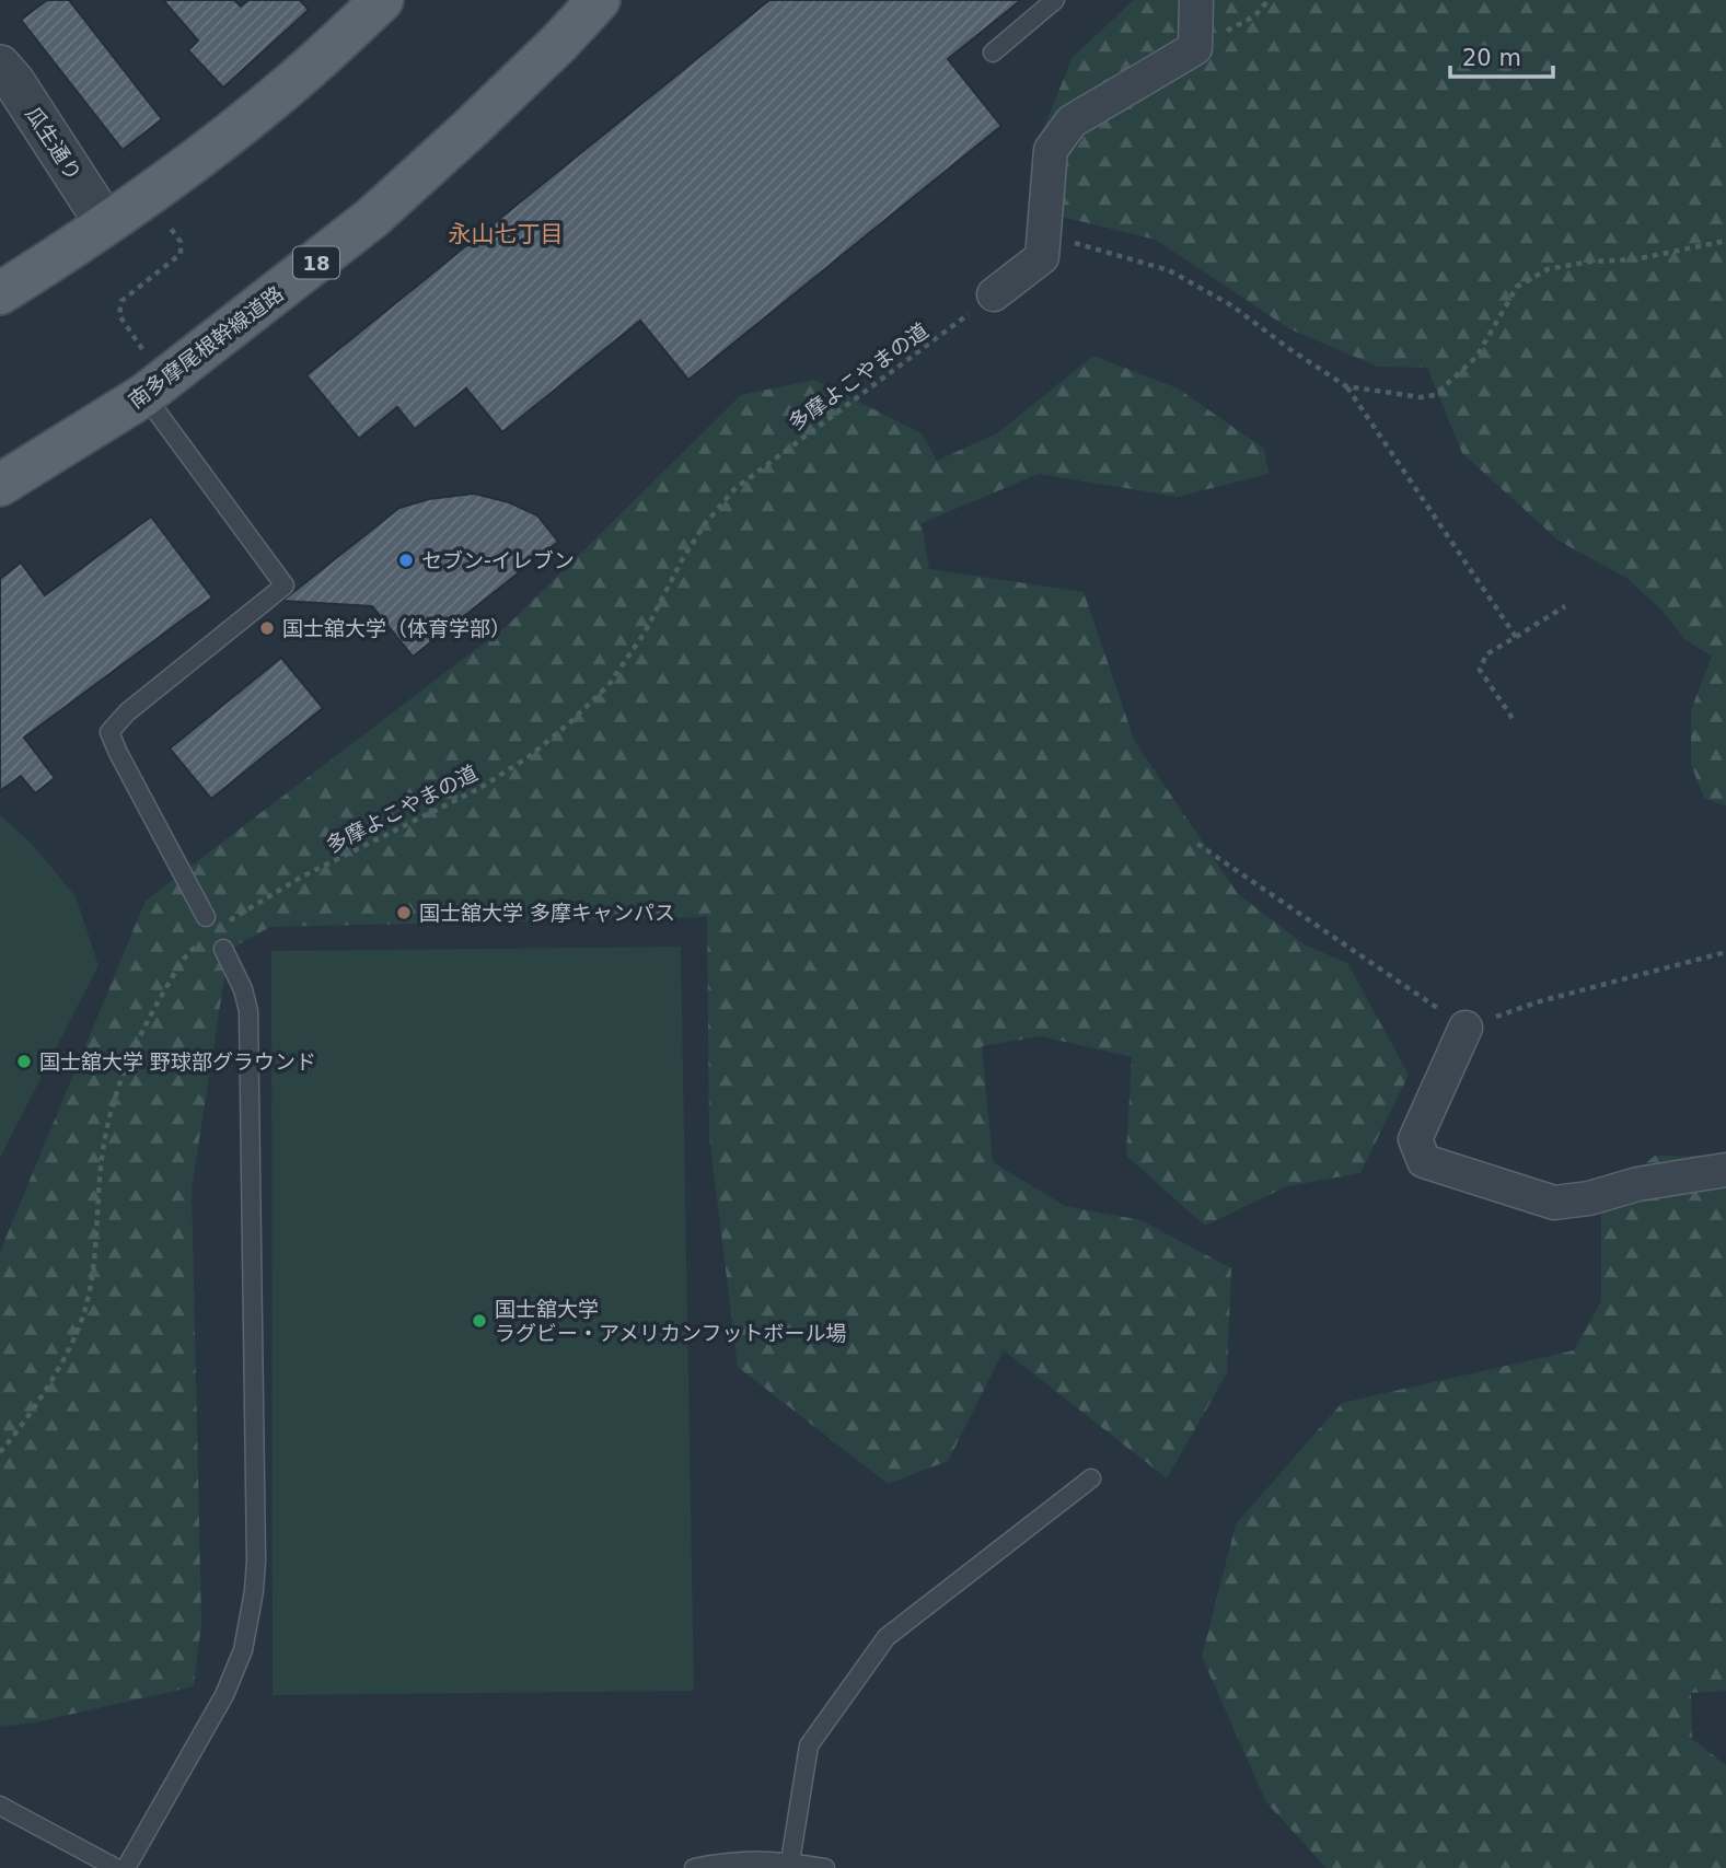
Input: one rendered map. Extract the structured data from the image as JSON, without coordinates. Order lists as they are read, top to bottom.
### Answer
{
  "streets": {
    "main road": ["18", "南多摩尾根幹線道路"],
    "street": ["瓜生通り"],
    "path": ["多摩よこやまの道"]
  },
  "districts": ["永山七丁目"],
  "places": [
    "セブン-イレブン",
    "国士舘大学（体育学部）",
    "国士舘大学 多摩キャンパス",
    "国士舘大学 野球部グラウンド",
    "国士舘大学 ラグビー・アメリカンフットボール場"
  ],
  "scale_bar": "20 m"
}
